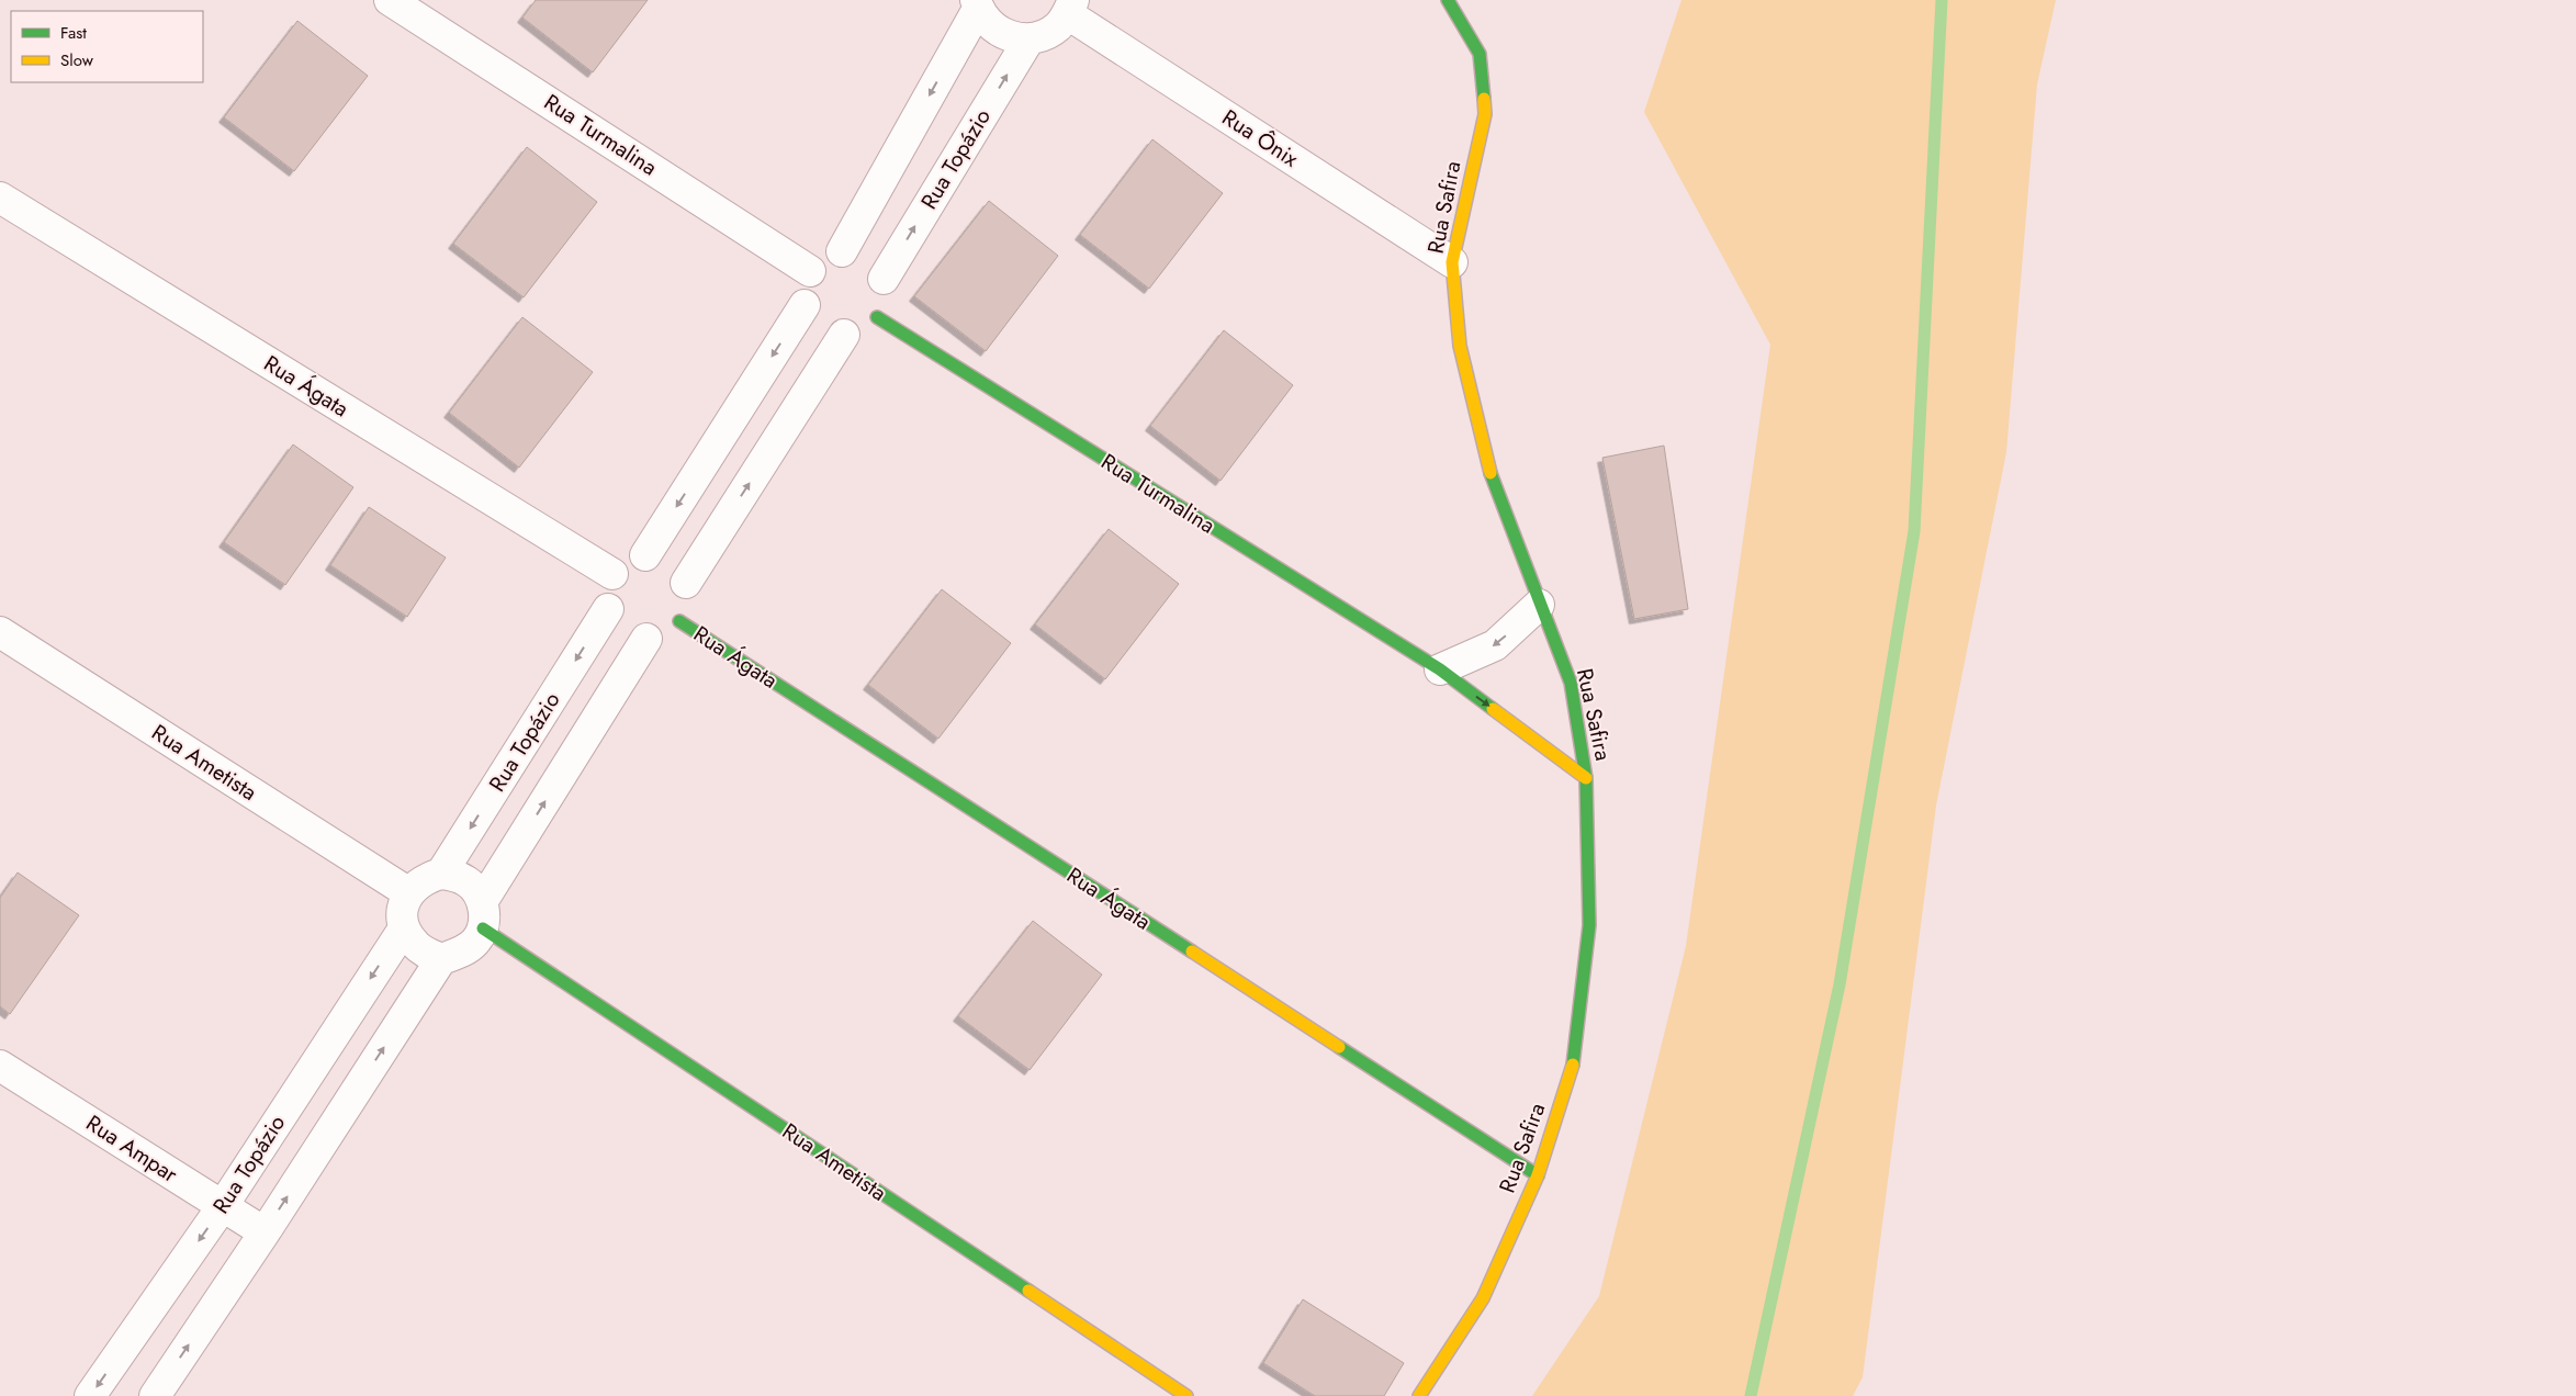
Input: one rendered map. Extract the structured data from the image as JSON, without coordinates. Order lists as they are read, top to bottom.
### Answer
{
  "streets": {
    "street": [
      "Rua Turmalina",
      "Rua Ônix",
      "Rua Topázio",
      "Rua Safira",
      "Rua Ágata",
      "Rua Ametista",
      "Rua Ampar"
    ]
  },
  "crossings": [
    ["Rua Turmalina", "Rua Topázio"],
    ["Rua Turmalina", "Rua Safira"],
    ["Rua Ônix", "Rua Safira"],
    ["Rua Topázio", "Rua Ágata"],
    ["Rua Topázio", "Rua Ametista"],
    ["Rua Topázio", "Rua Ampar"],
    ["Rua Safira", "Rua Ágata"]
  ],
  "legend": ["Fast", "Slow"]
}
